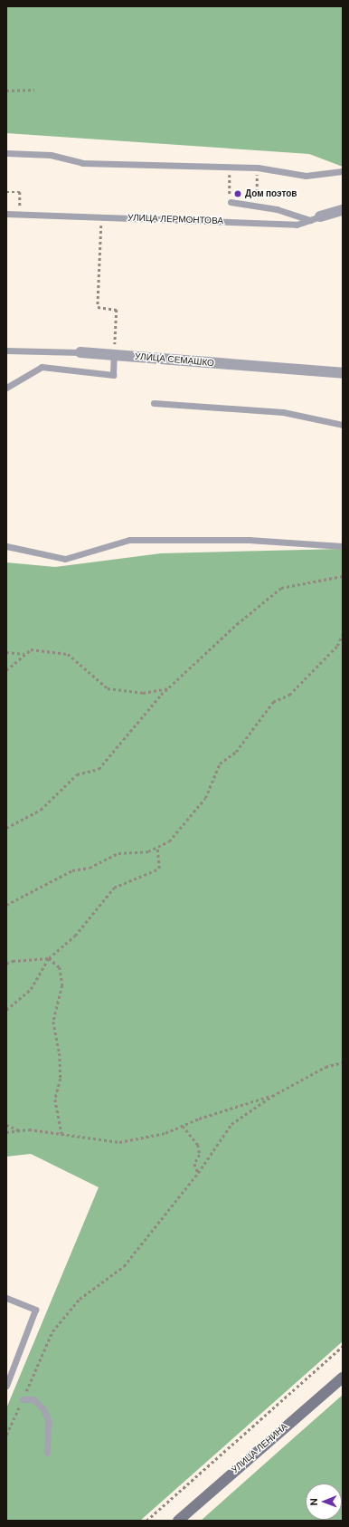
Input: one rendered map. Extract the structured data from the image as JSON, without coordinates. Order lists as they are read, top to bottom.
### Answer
{
  "streets": {
    "main road": ["УЛИЦА ЛЕНИНА"],
    "street": ["УЛИЦА ЛЕРМОНТОВА", "УЛИЦА СЕМАШКО"]
  },
  "places": ["Дом поэтов"],
  "north": "left"
}
